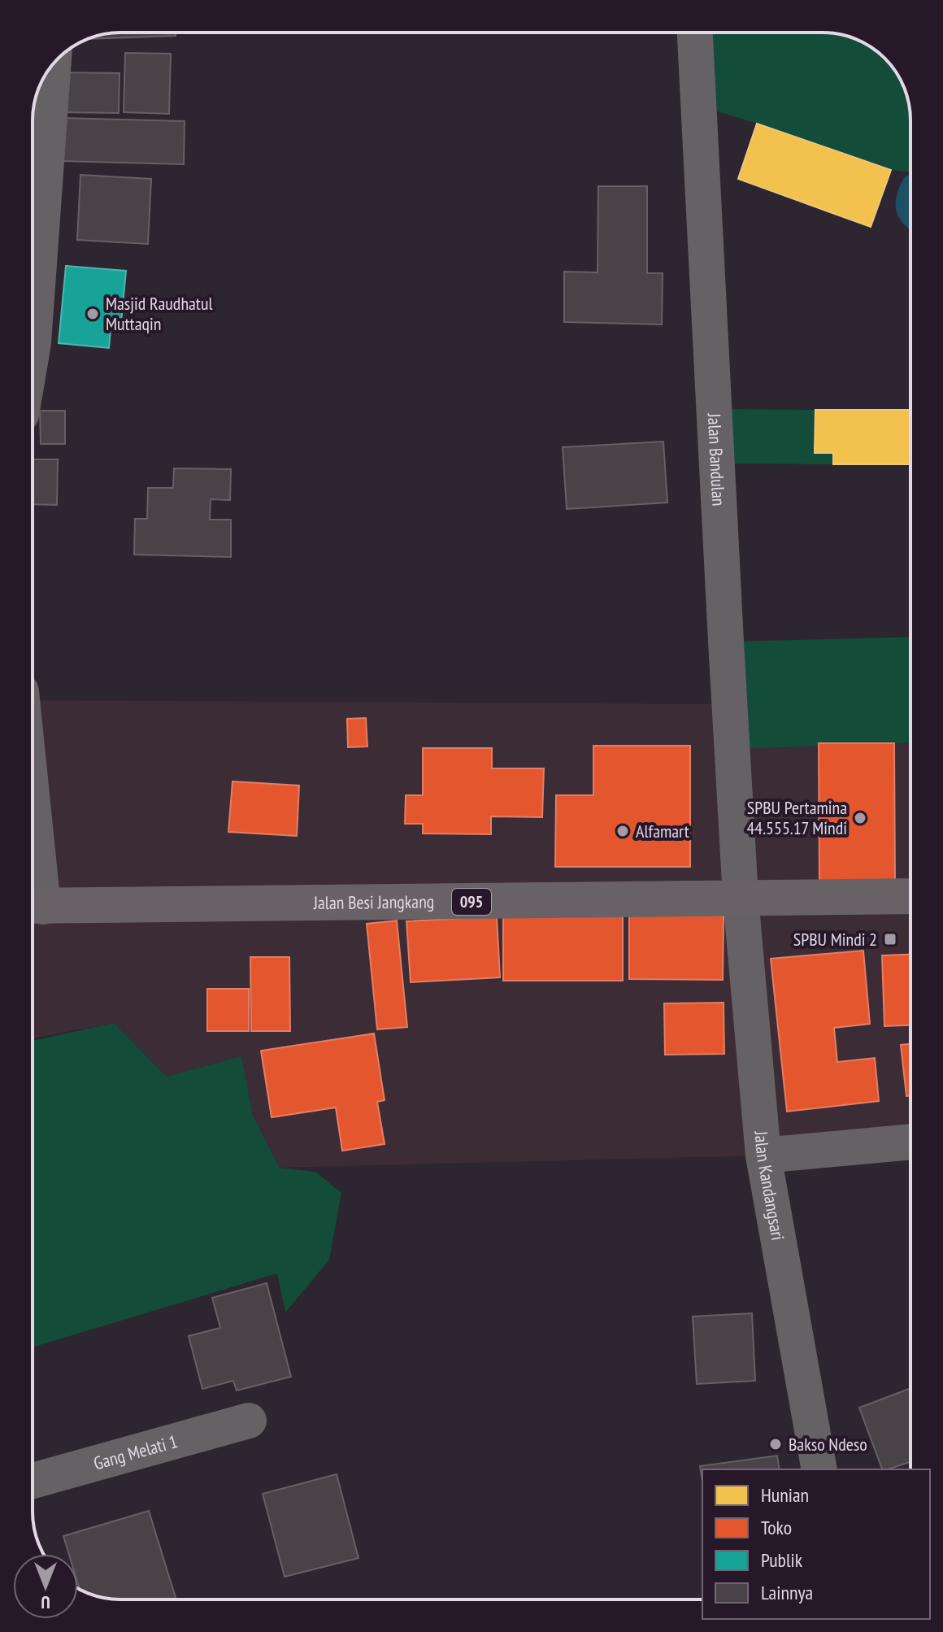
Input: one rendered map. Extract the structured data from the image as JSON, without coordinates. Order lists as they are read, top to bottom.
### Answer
{
  "streets": {
    "main road": ["095", "Jalan Besi Jangkang"],
    "street": ["Jalan Bandulan", "Jalan Kandangsari", "Gang Melati 1"]
  },
  "crossings": [
    ["Jalan Bandulan", "Jalan Besi Jangkang"],
    ["Jalan Bandulan", "Jalan Kandangsari"],
    ["Jalan Besi Jangkang", "Jalan Kandangsari"]
  ],
  "places": {
    "other": [
      "Masjid Raudhatul Muttaqin",
      "SPBU Pertamina 44.555.17 Mindi",
      "Alfamart",
      "Bakso Ndeso"
    ],
    "transit": ["SPBU Mindi 2"]
  },
  "legend": [
    "Hunian",
    "Toko",
    "Publik",
    "Lainnya"
  ],
  "north": "bottom"
}
